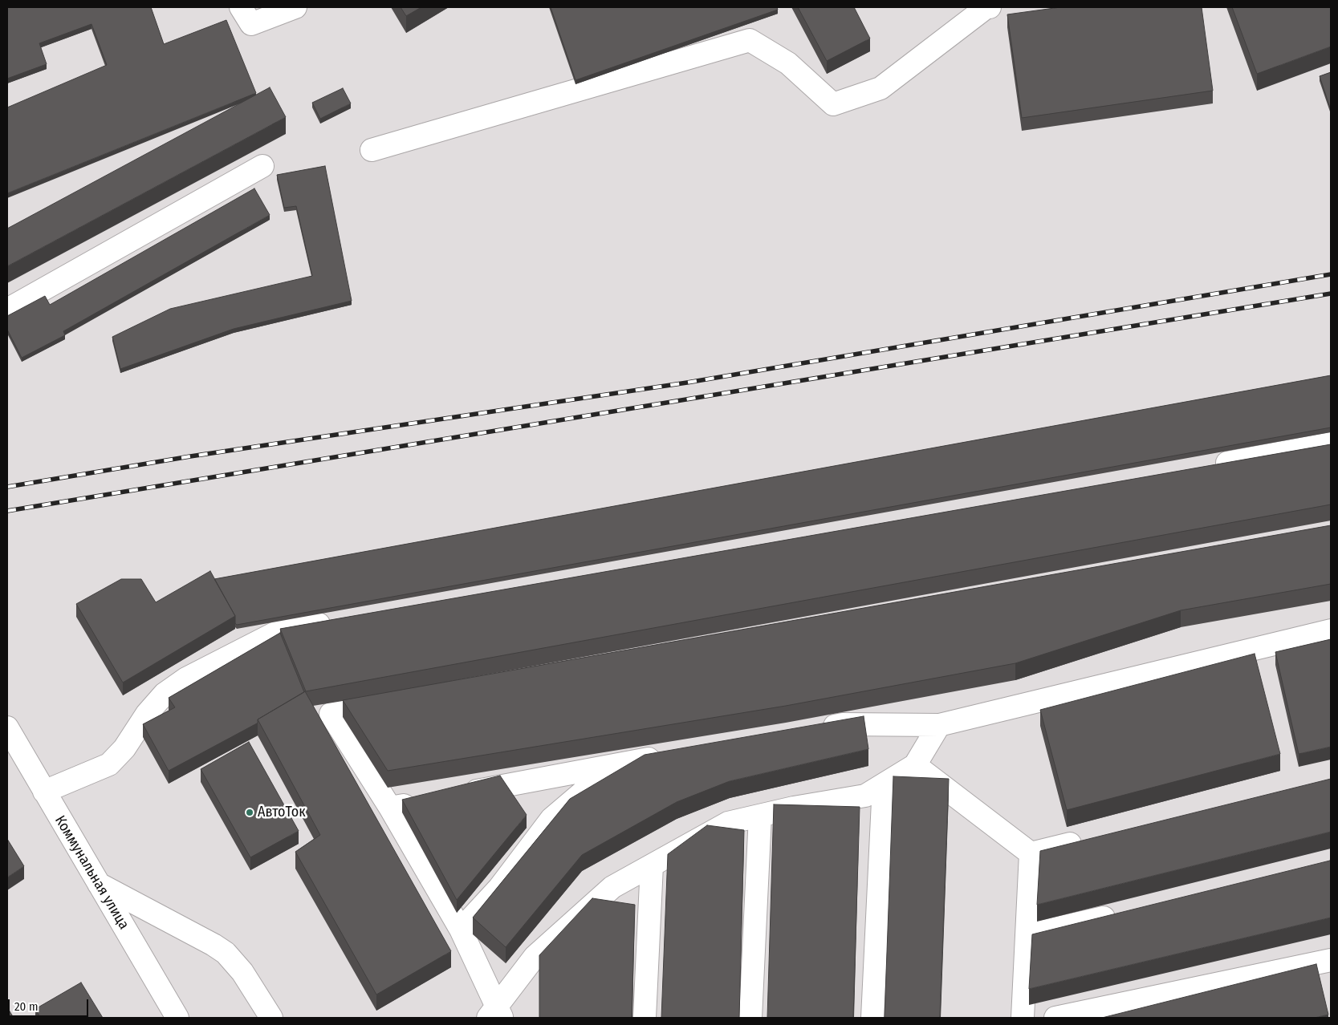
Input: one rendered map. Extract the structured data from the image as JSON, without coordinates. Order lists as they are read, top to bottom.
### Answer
{
  "streets": {
    "street": ["Коммунальная улица"]
  },
  "places": ["АвтоТок"],
  "scale_bar": "20 m"
}
